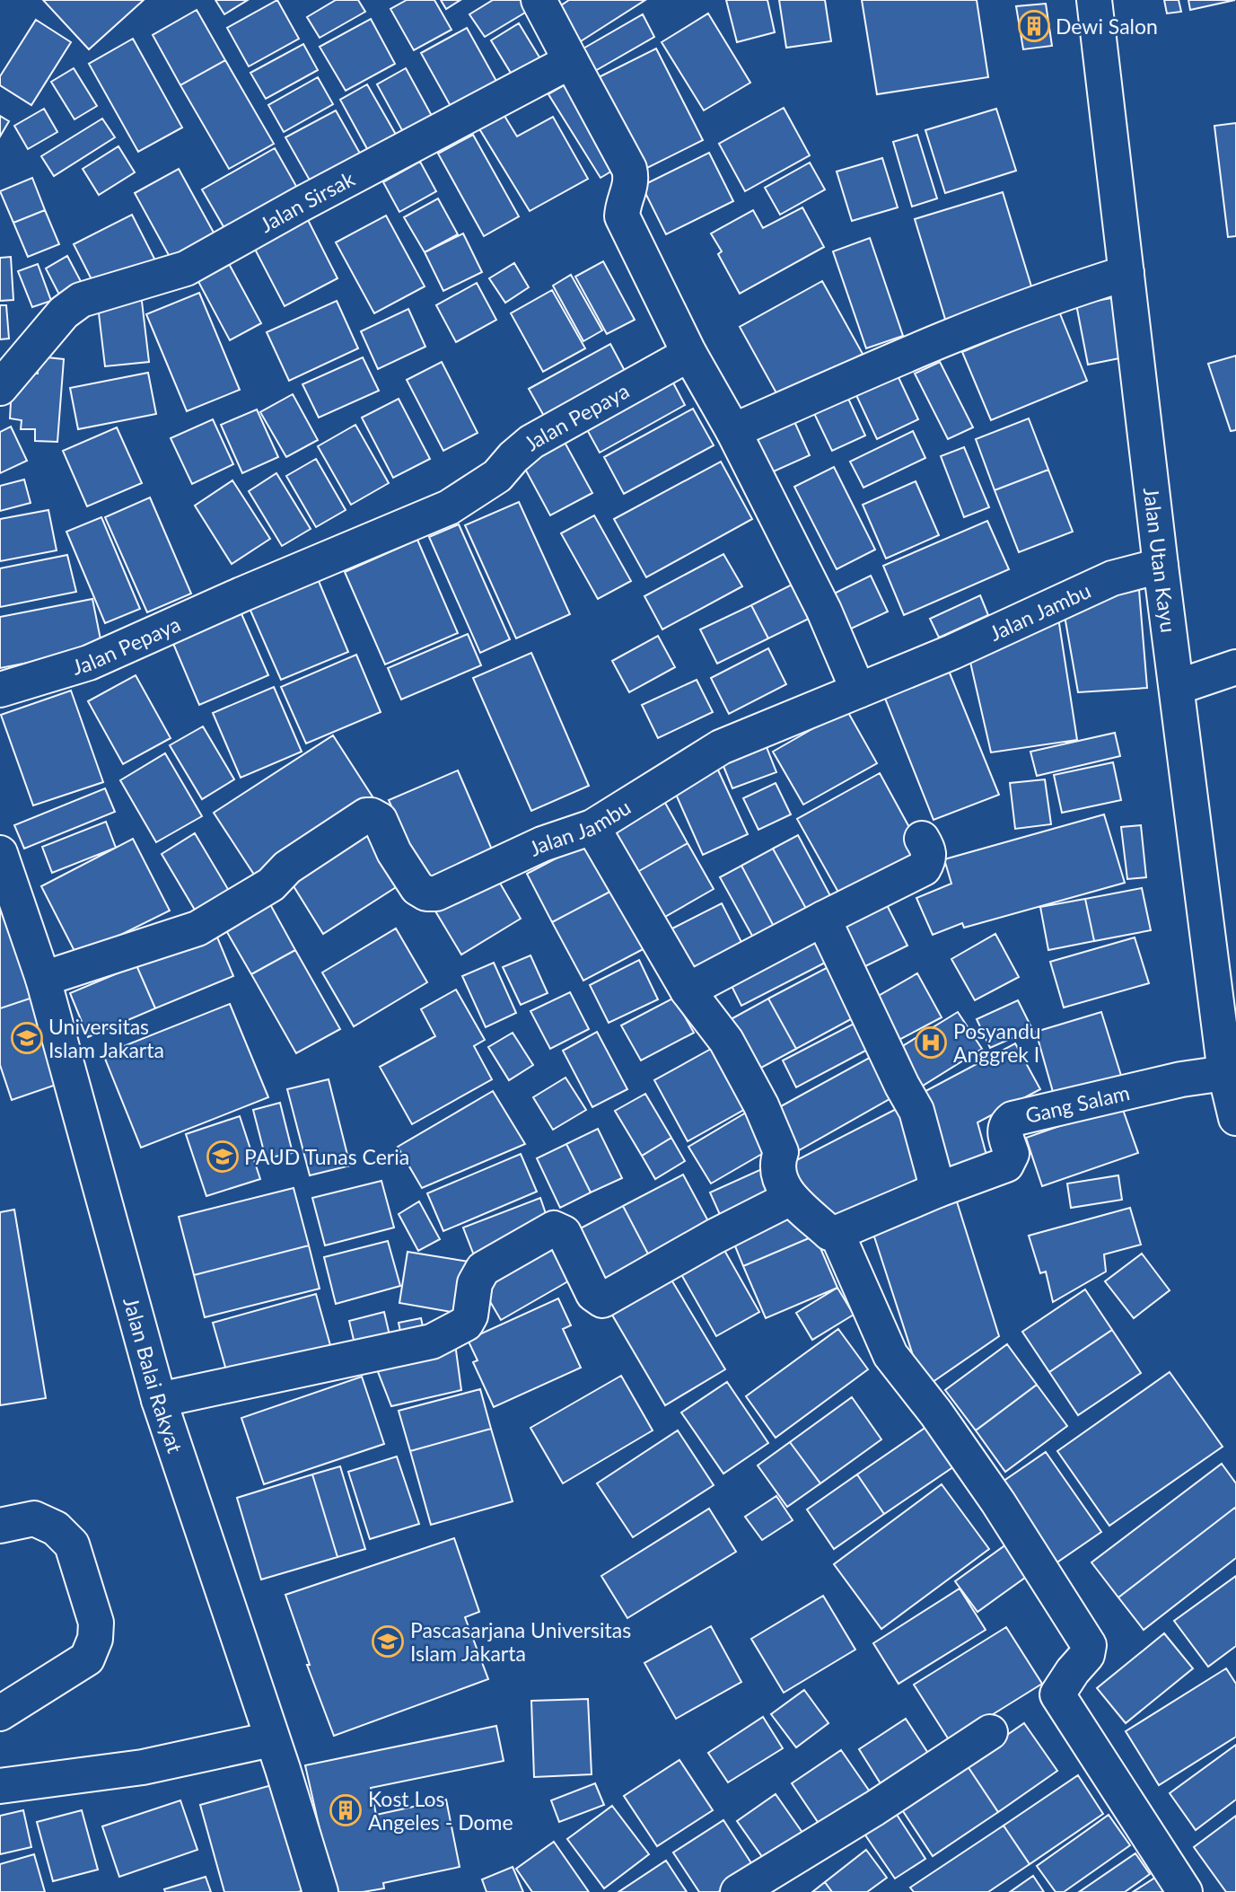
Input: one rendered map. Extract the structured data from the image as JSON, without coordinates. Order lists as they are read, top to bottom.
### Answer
{
  "streets": {
    "street": [
      "Jalan Sirsak",
      "Jalan Pepaya",
      "Jalan Utan Kayu",
      "Jalan Jambu",
      "Gang Salam",
      "Jalan Balai Rakyat"
    ]
  },
  "crossings": [
    ["Jalan Utan Kayu", "Jalan Jambu"],
    ["Jalan Utan Kayu", "Gang Salam"],
    ["Jalan Jambu", "Jalan Balai Rakyat"]
  ],
  "places": {
    "building": ["Dewi Salon", "Kost Los Angeles - Dome"],
    "school or university": ["Universitas Islam Jakarta", "PAUD Tunas Ceria", "Pascasarjana Universitas Islam Jakarta"],
    "hospital": ["Posyandu Anggrek I"]
  }
}
